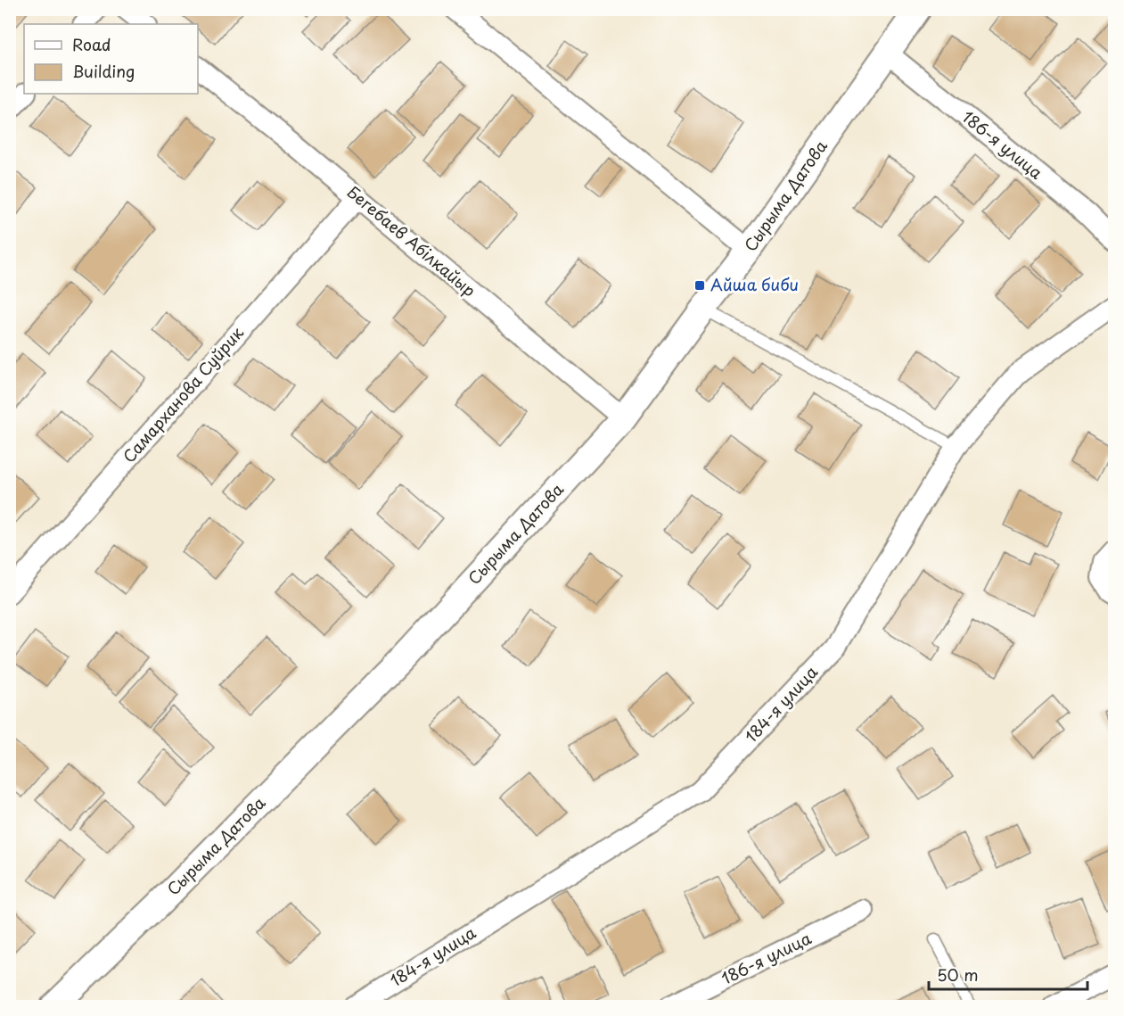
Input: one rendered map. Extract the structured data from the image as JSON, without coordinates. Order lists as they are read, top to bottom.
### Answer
{
  "streets": {
    "street": [
      "186-я улица",
      "Сырыма Датова",
      "Бегебаев Абілкайыр",
      "Самарханова Суйрик",
      "184-я улица"
    ]
  },
  "crossings": [
    ["186-я улица", "Сырыма Датова"],
    ["Сырыма Датова", "Бегебаев Абілкайыр"],
    ["Бегебаев Абілкайыр", "Самарханова Суйрик"]
  ],
  "places": {
    "transit": ["Айша биби"]
  },
  "legend": ["Road", "Building"],
  "scale_bar": "50 m"
}
